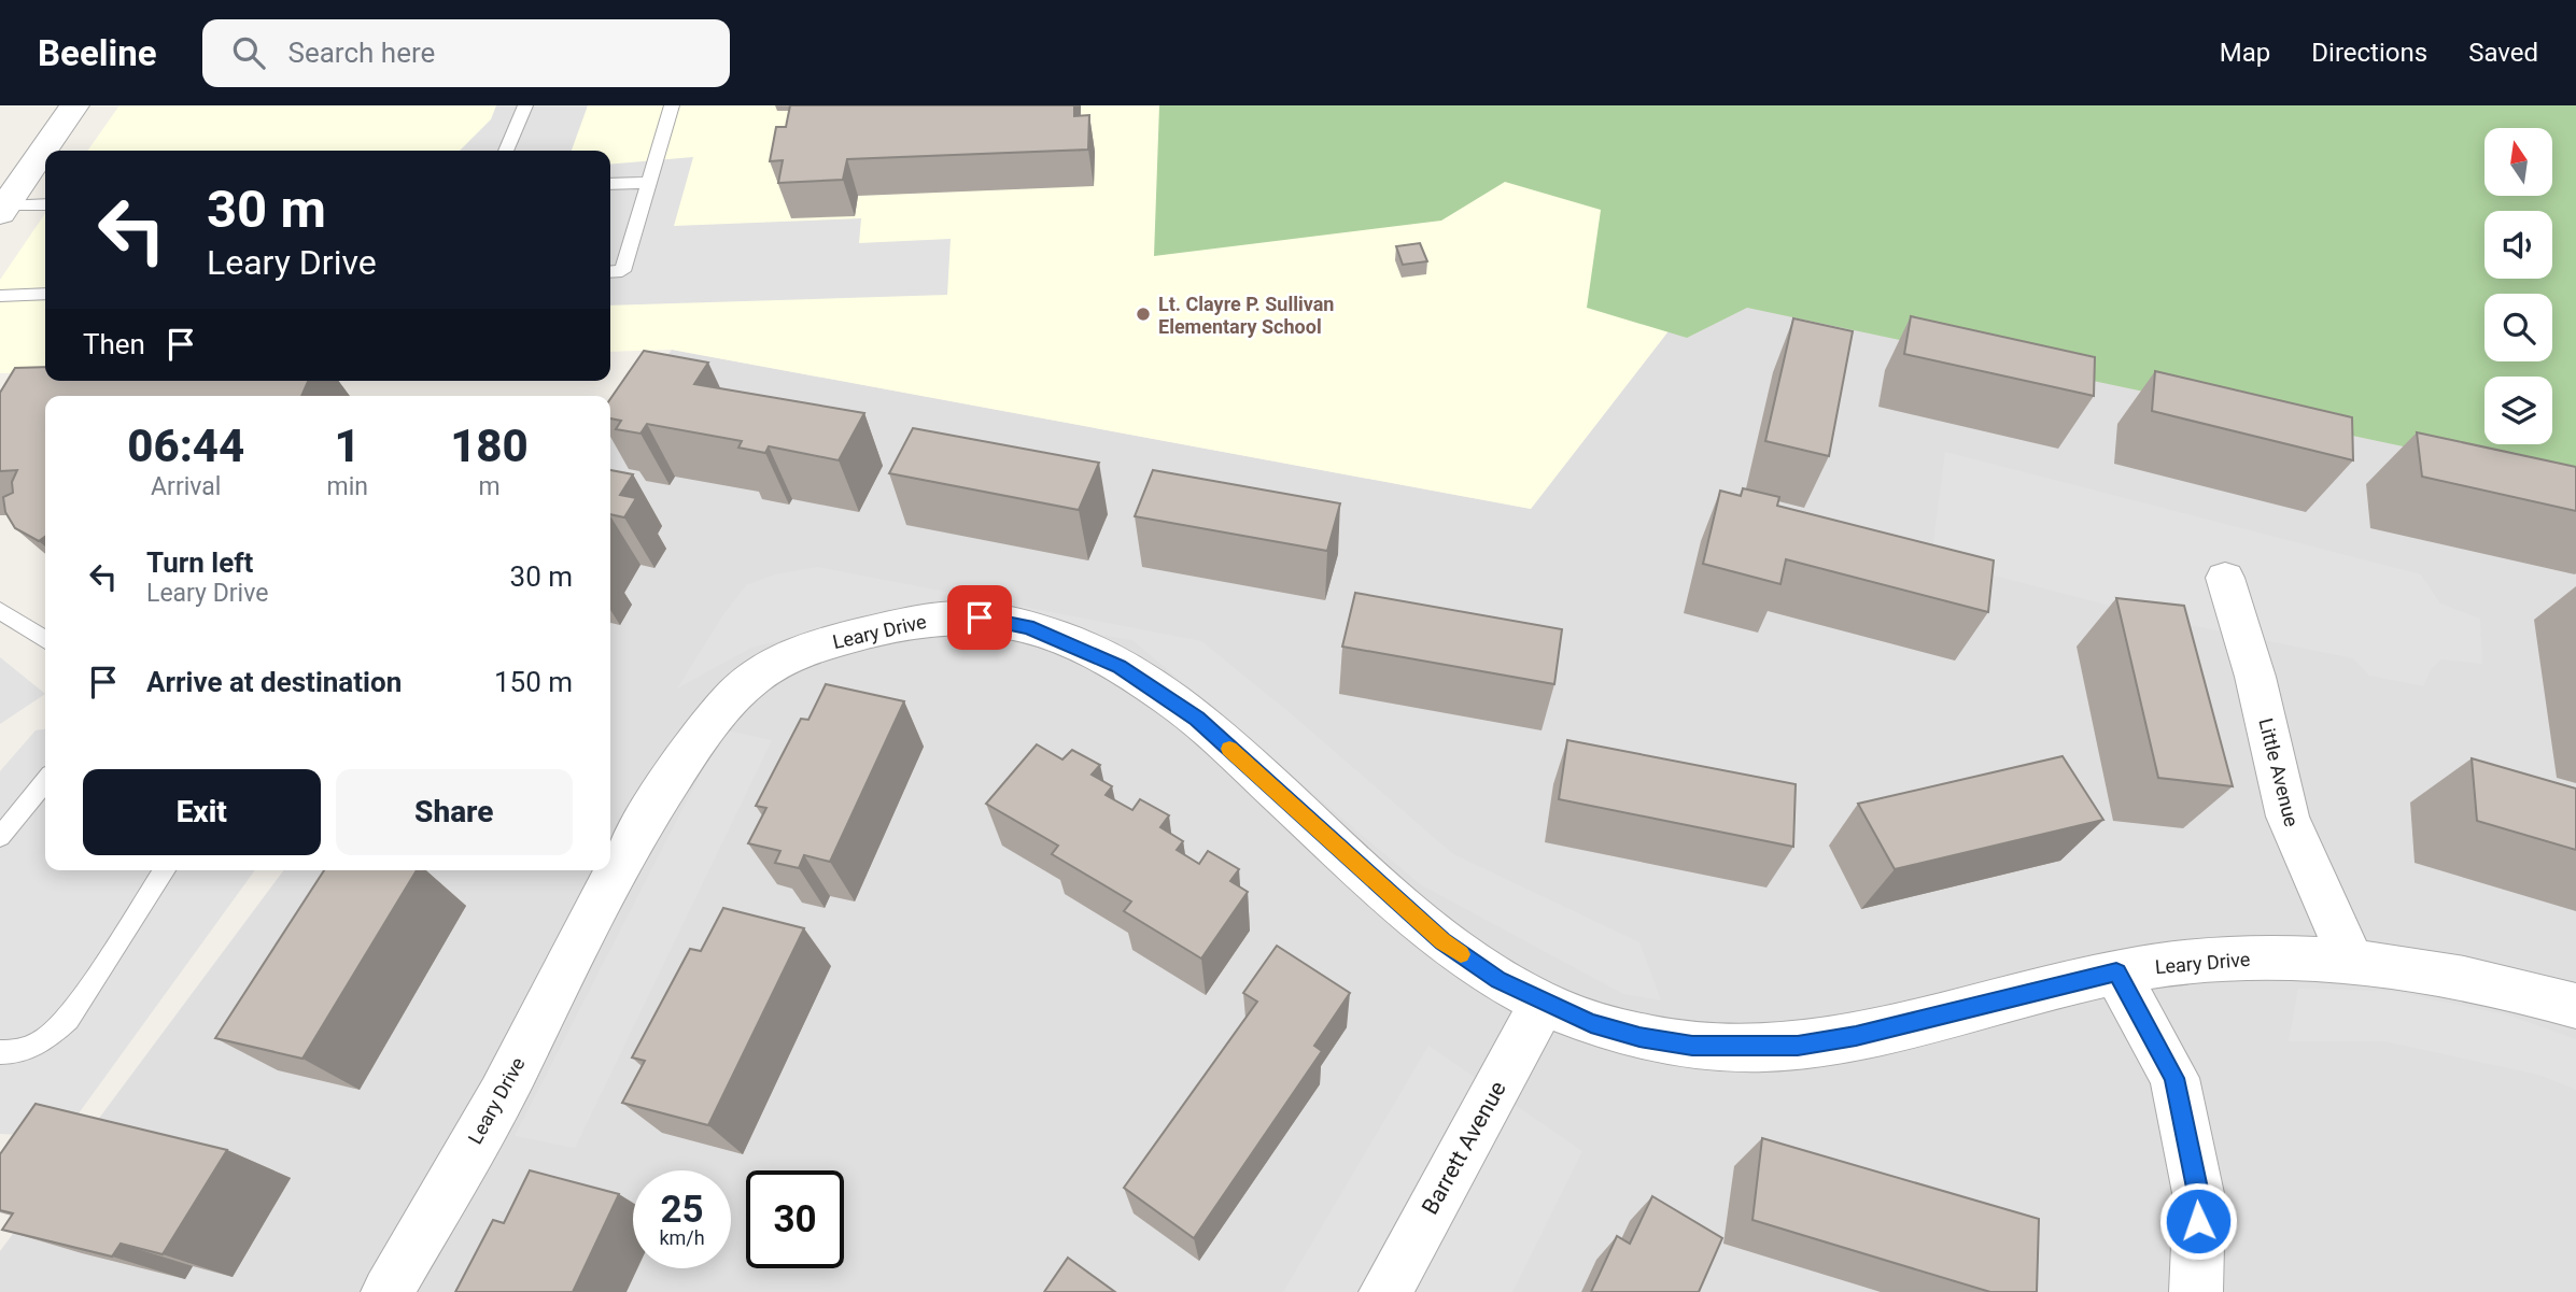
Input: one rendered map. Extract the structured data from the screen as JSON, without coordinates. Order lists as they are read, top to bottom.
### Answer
{
  "streets": {
    "street": ["Leary Drive", "Little Avenue", "Barrett Avenue"]
  },
  "crossings": [
    ["Leary Drive", "Little Avenue"],
    ["Leary Drive", "Barrett Avenue"]
  ],
  "places": ["Lt. Clayre P. Sullivan Elementary School"],
  "north": "top",
  "page": {
    "header": "Beeline",
    "search": "Search here",
    "nav": ["Map", "Directions", "Saved"],
    "turn": ["30 m", "Leary Drive"],
    "then": "Then",
    "eta": [
      "06:44",
      "Arrival",
      "1",
      "min",
      "180",
      "m"
    ],
    "list": [
      {
        "name": "Turn left",
        "note": "Leary Drive",
        "value": "30 m"
      },
      {
        "name": "Arrive at destination",
        "value": "150 m"
      }
    ],
    "buttons": ["Exit", "Share"],
    "speed": "25 km/h",
    "limit": "30"
  }
}
